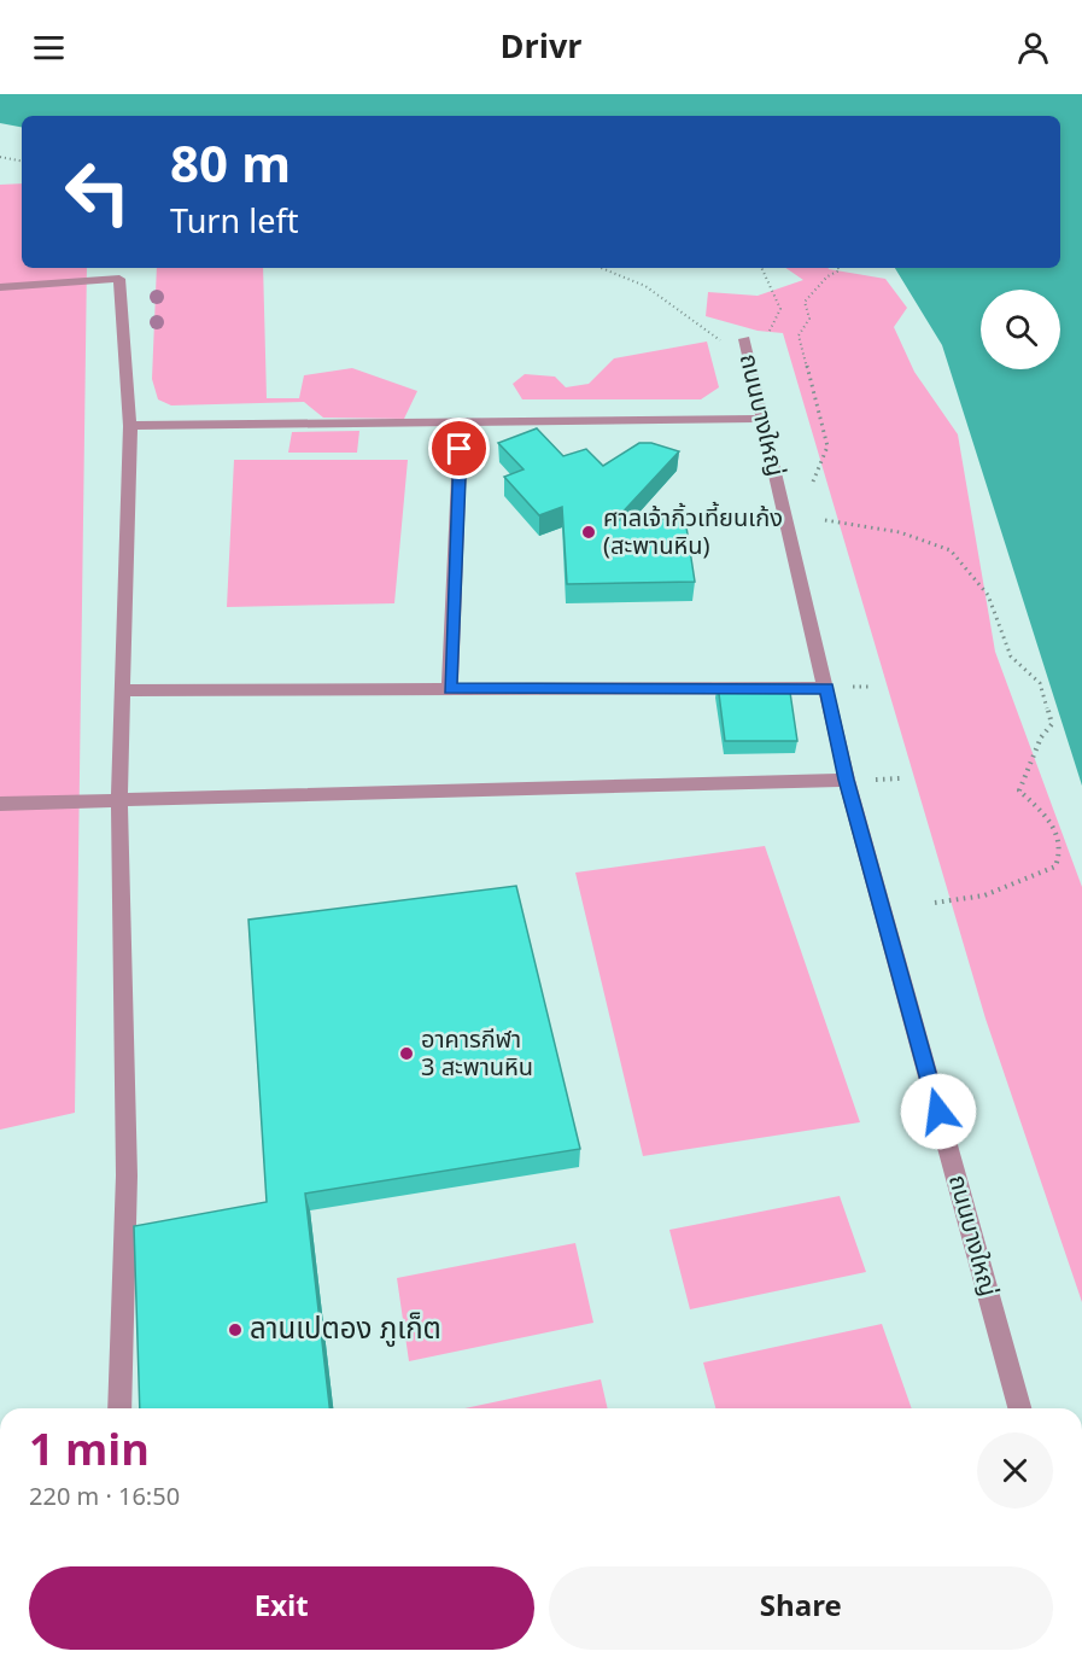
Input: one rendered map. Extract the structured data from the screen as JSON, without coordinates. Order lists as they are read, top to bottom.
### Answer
{
  "streets": {
    "street": ["ถนนบางใหญ่"]
  },
  "places": ["ศาลเจ้ากิ้วเที้ยนเก้ง (สะพานหิน)", "อาคารกีฬา 3 สะพานหิน", "ลานเปตอง ภูเก็ต"],
  "page": {
    "header": "Drivr",
    "turn": ["80 m", "Turn left"],
    "heading": ["1 min", "220 m · 16:50"],
    "buttons": ["Exit", "Share"]
  }
}
